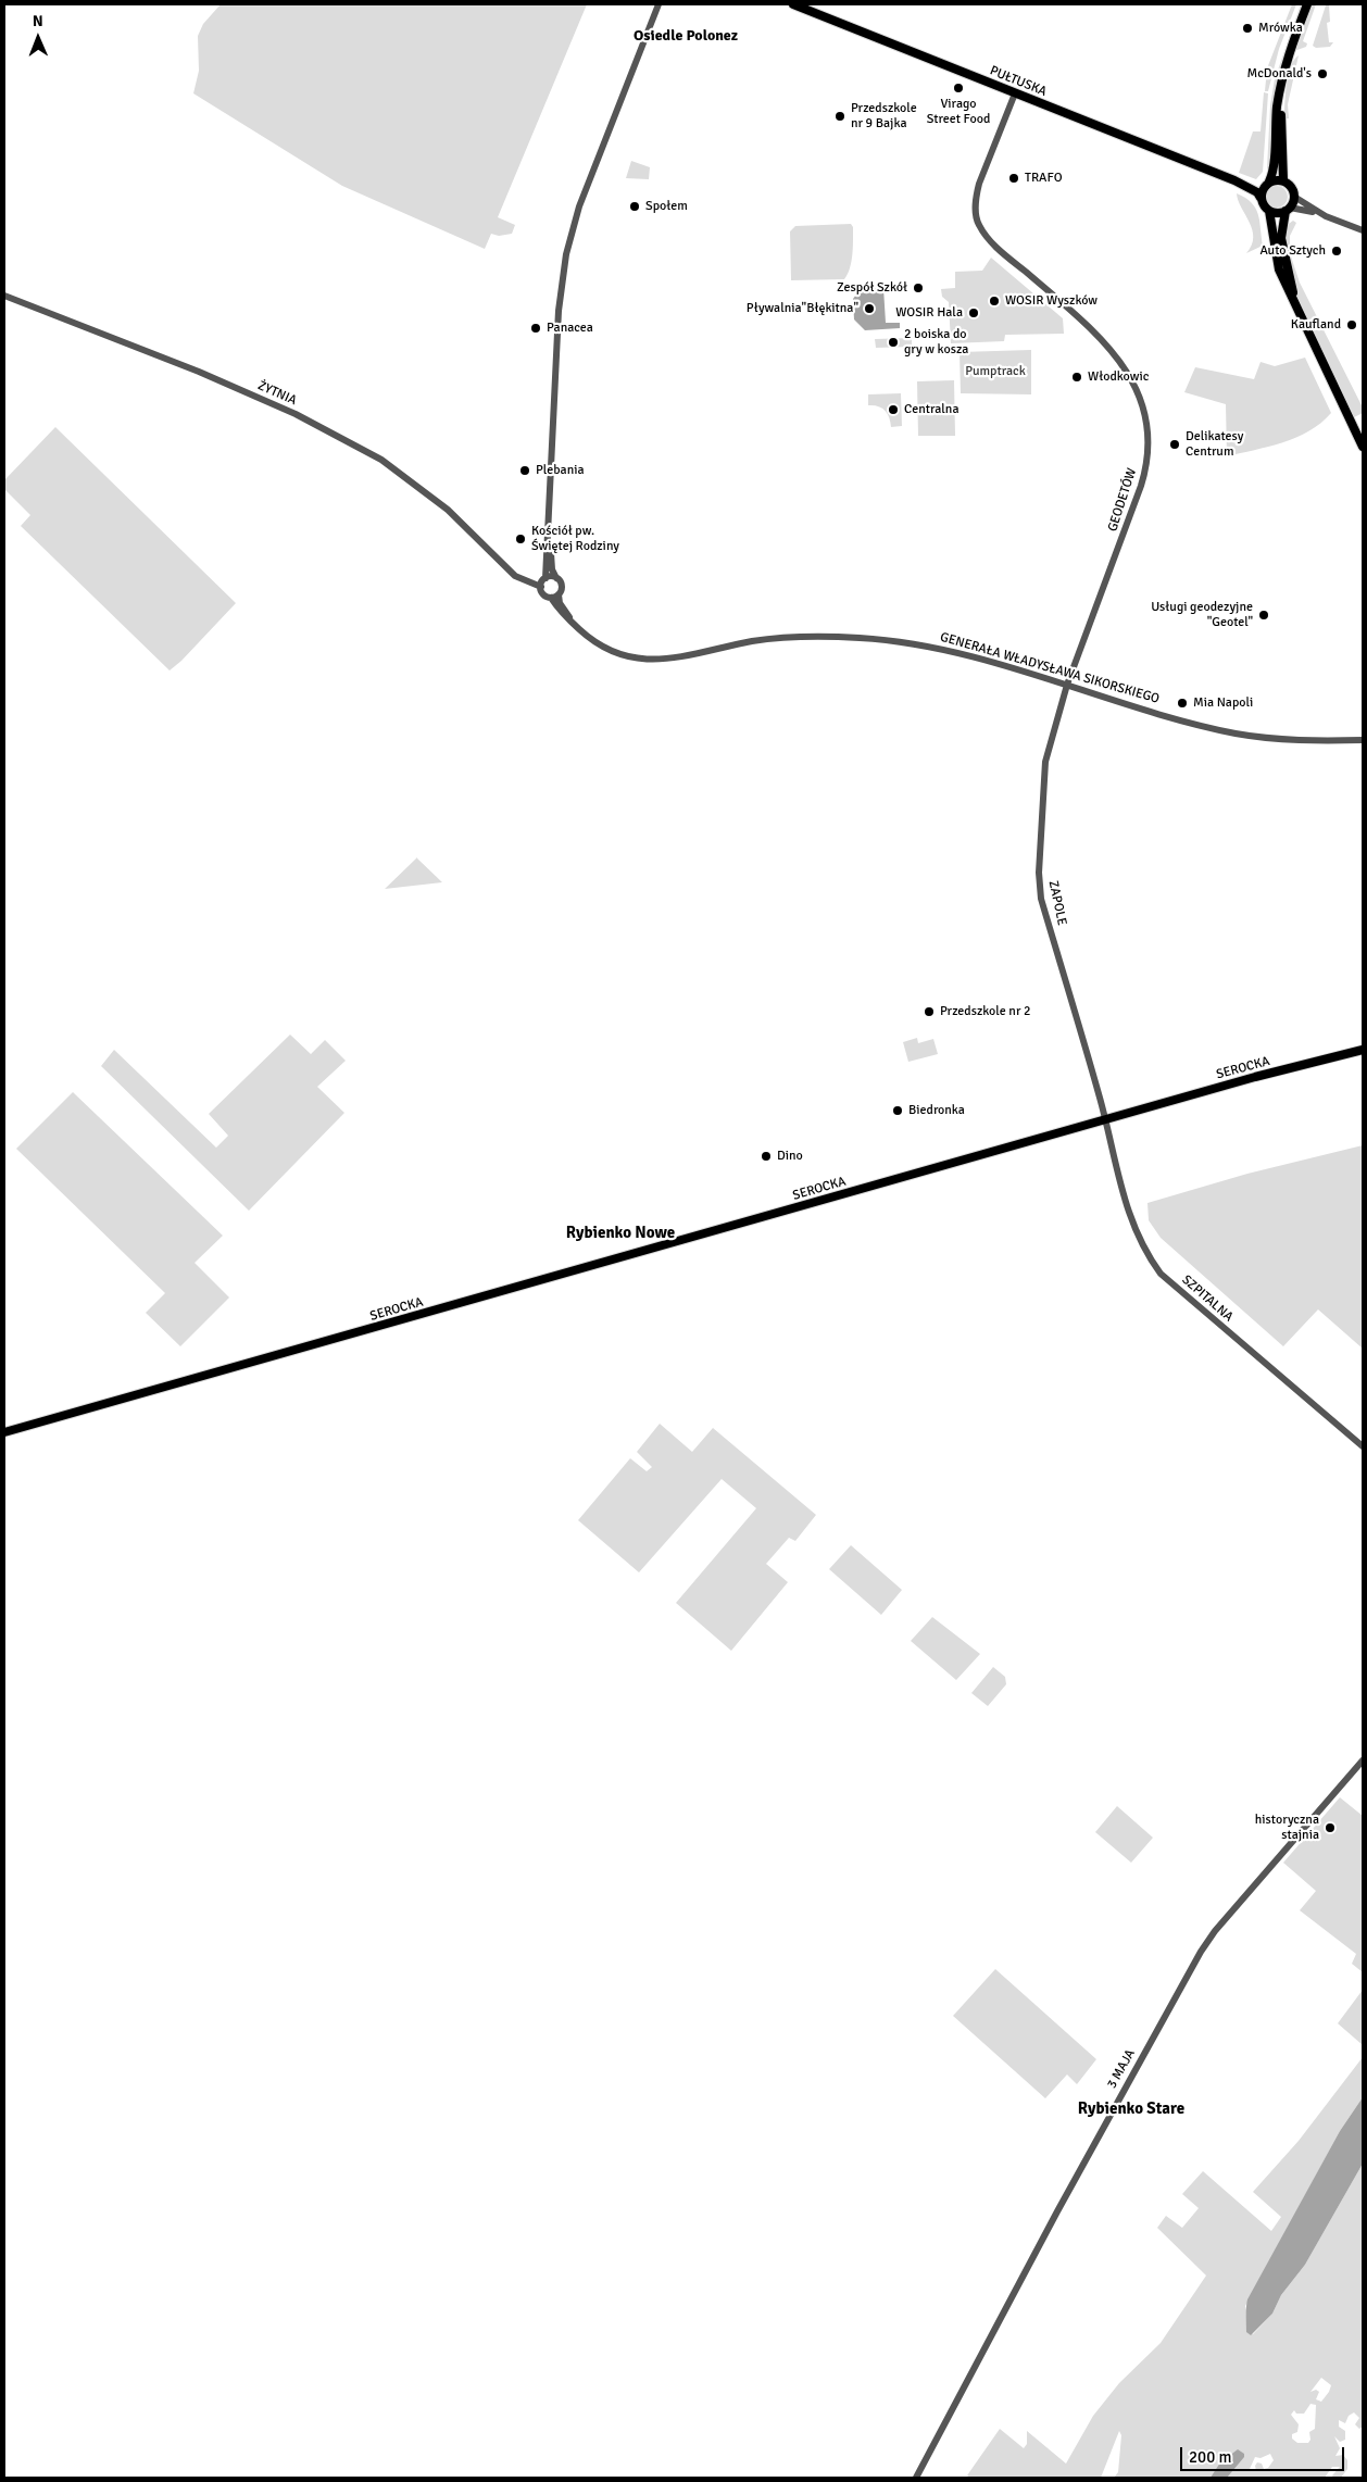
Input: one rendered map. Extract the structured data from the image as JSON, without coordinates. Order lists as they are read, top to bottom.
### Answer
{
  "streets": {
    "main road": ["PUŁTUSKA", "SEROCKA"],
    "street": [
      "ŻYTNIA",
      "GEODETÓW",
      "GENERAŁA WŁADYSŁAWA SIKORSKIEGO",
      "ZAPOLE",
      "SZPITALNA",
      "3 MAJA"
    ]
  },
  "crossings": [
    ["PUŁTUSKA", "GEODETÓW"],
    ["ŻYTNIA", "GENERAŁA WŁADYSŁAWA SIKORSKIEGO"],
    ["GEODETÓW", "GENERAŁA WŁADYSŁAWA SIKORSKIEGO"],
    ["GEODETÓW", "ZAPOLE"],
    ["GENERAŁA WŁADYSŁAWA SIKORSKIEGO", "ZAPOLE"],
    ["ZAPOLE", "SEROCKA"],
    ["ZAPOLE", "SZPITALNA"],
    ["SEROCKA", "SZPITALNA"]
  ],
  "districts": ["Osiedle Polonez", "Rybienko Nowe", "Rybienko Stare"],
  "parks": ["Pumptrack"],
  "places": [
    "Mrówka",
    "McDonald's",
    "Virago Street Food",
    "Przedszkole nr 9 Bajka",
    "TRAFO",
    "Społem",
    "Auto Sztych",
    "Zespół Szkół",
    "WOSIR Wyszków",
    "Pływalnia\"Błękitna\"",
    "WOSIR Hala",
    "Kaufland",
    "Panacea",
    "2 boiska do gry w kosza",
    "Włodkowic",
    "Centralna",
    "Delikatesy Centrum",
    "Plebania",
    "Kościół pw. Świętej Rodziny",
    "Usługi geodezyjne \"Geotel\"",
    "Mia Napoli",
    "Przedszkole nr 2",
    "Biedronka",
    "Dino",
    "historyczna stajnia"
  ],
  "scale_bar": "200 m",
  "north": "top"
}
